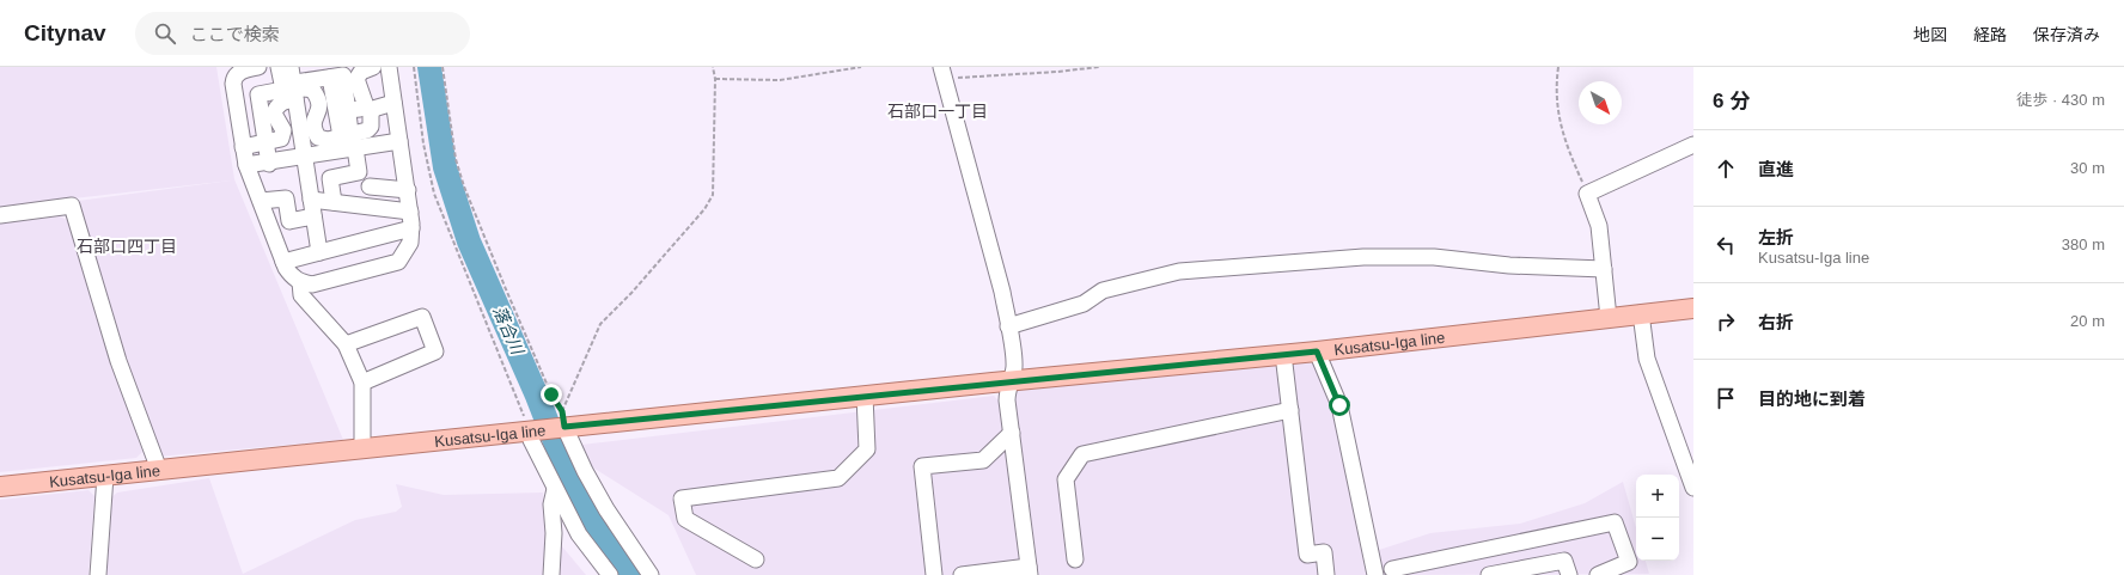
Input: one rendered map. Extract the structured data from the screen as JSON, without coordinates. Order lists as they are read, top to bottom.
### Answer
{
  "streets": {
    "main road": ["Kusatsu-Iga line"]
  },
  "districts": ["石部口一丁目", "石部口四丁目"],
  "water": ["落合川"],
  "north": "bottom right",
  "page": {
    "header": "Citynav",
    "search": "ここで検索",
    "nav": ["地図", "経路", "保存済み"],
    "heading": ["6 分", "徒歩 · 430 m"],
    "list": [
      ["直進", "30 m"],
      ["左折", "Kusatsu-Iga line", "380 m"],
      ["右折", "20 m"],
      "目的地に到着"
    ],
    "map_buttons": ["+", "−"]
  }
}
